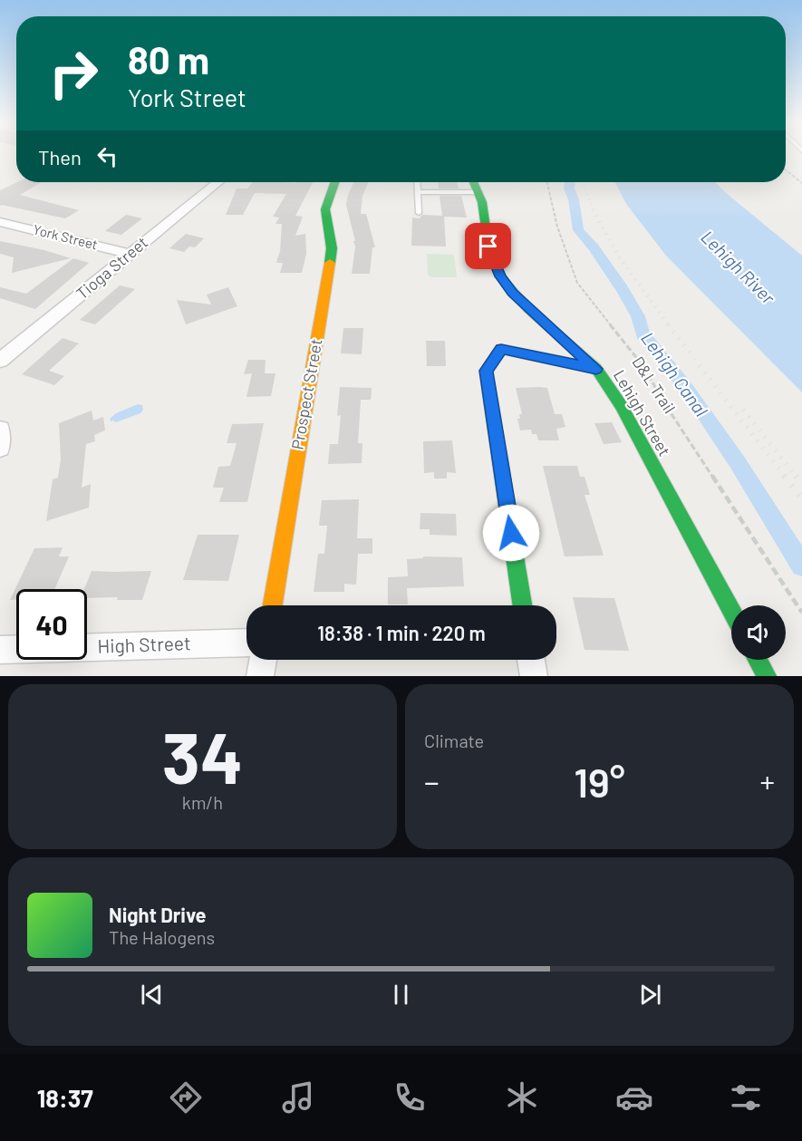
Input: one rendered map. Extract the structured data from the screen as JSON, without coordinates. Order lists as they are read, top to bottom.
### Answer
{
  "streets": {
    "street": [
      "York Street",
      "Tioga Street",
      "Prospect Street",
      "Lehigh Street",
      "High Street"
    ],
    "path": ["D&L Trail"]
  },
  "crossings": [
    ["York Street", "Tioga Street"]
  ],
  "water": ["Lehigh River", "Lehigh Canal"],
  "page": {
    "turn": ["80 m", "York Street"],
    "then": "Then",
    "limit": "40",
    "trip": "18:38 · 1 min · 220 m",
    "tile": [
      ["34", "km/h"],
      "Climate"
    ],
    "heat": ["−", "19°", "+"],
    "song": ["Night Drive", "The Halogens"],
    "tabs": "18:37"
  }
}
